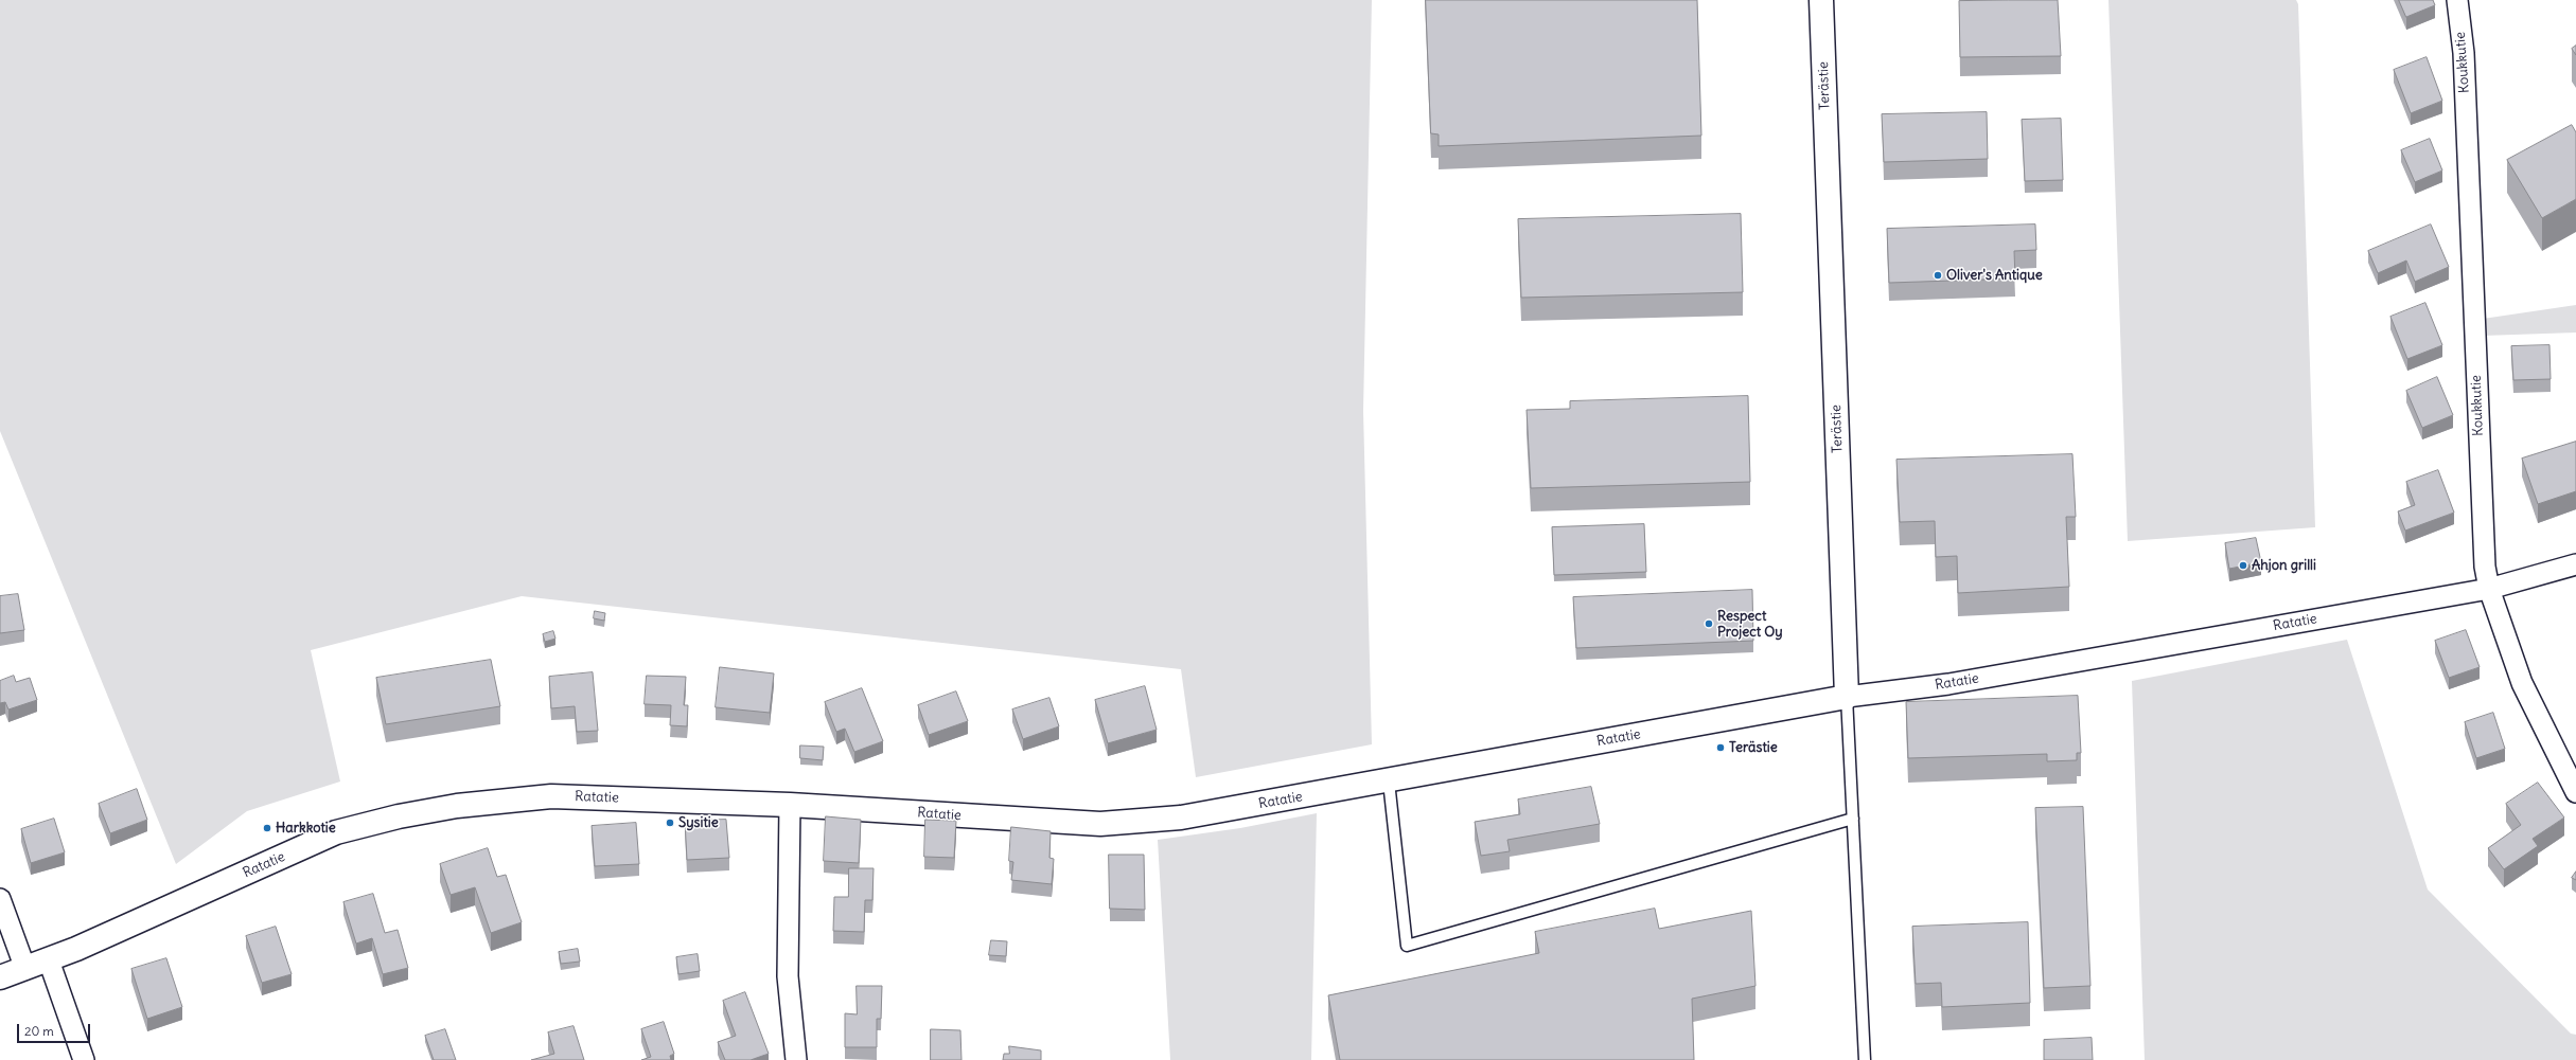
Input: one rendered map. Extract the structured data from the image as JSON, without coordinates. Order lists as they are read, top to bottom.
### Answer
{
  "streets": {
    "street": ["Koukkutie", "Terästie", "Ratatie"]
  },
  "crossings": [
    ["Koukkutie", "Ratatie"],
    ["Terästie", "Ratatie"]
  ],
  "places": [
    "Oliver's Antique",
    "Ahjon grilli",
    "Respect Project Oy",
    "Terästie",
    "Sysitie",
    "Harkkotie"
  ],
  "scale_bar": "20 m"
}
